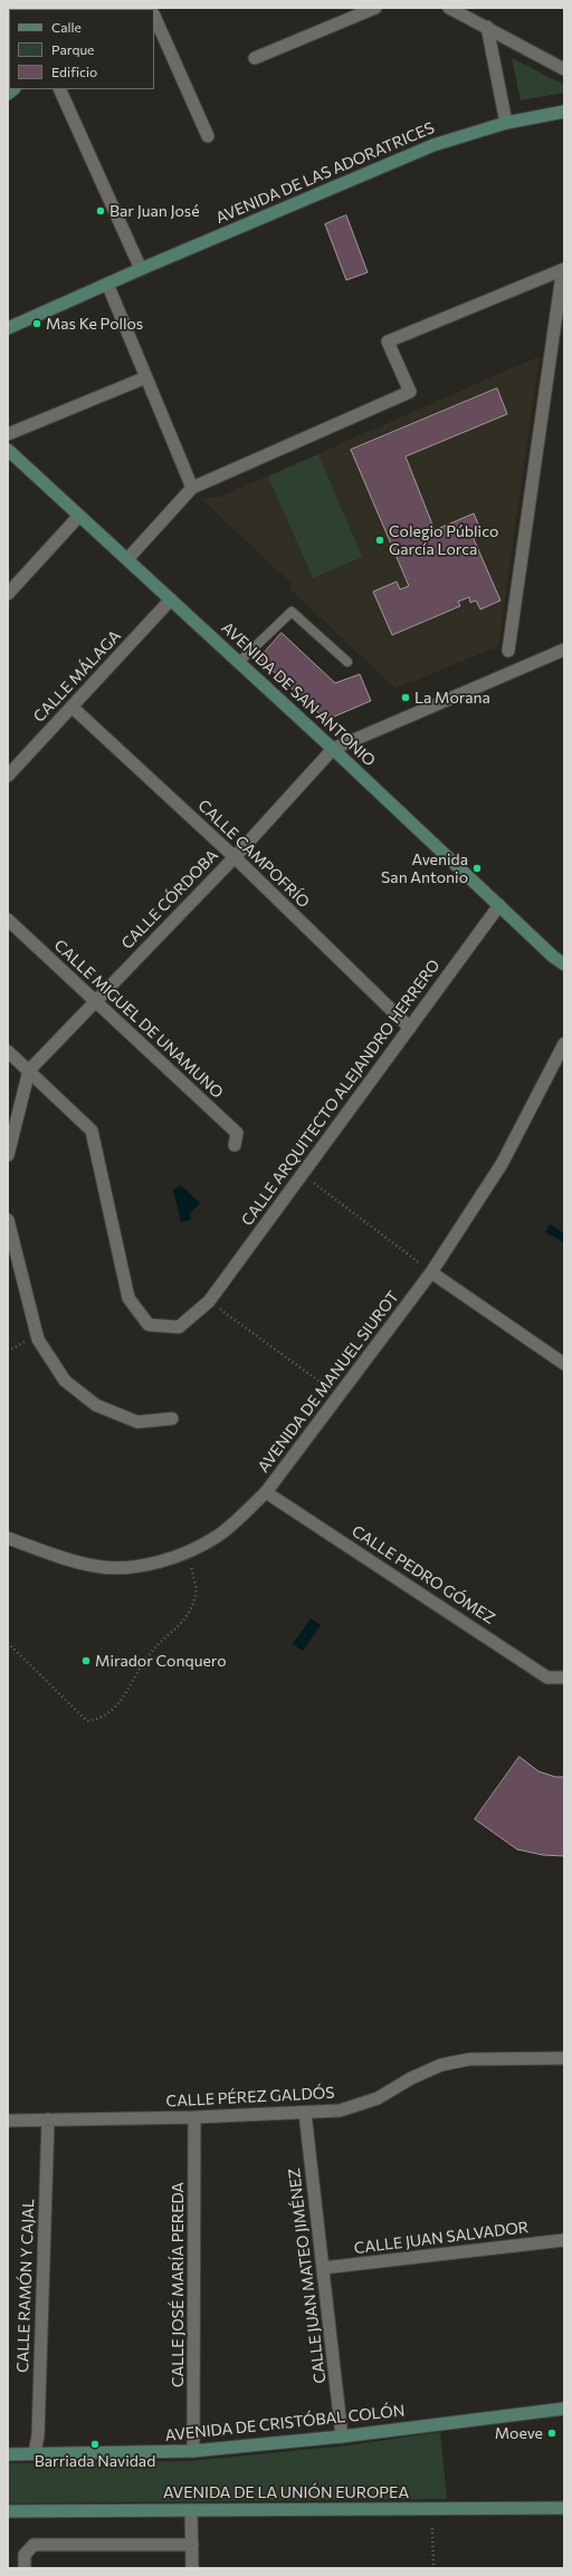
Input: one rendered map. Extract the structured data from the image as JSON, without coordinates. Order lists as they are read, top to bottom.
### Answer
{
  "streets": {
    "main road": [
      "AVENIDA DE LAS ADORATRICES",
      "AVENIDA DE SAN ANTONIO",
      "AVENIDA DE CRISTÓBAL COLÓN",
      "AVENIDA DE LA UNIÓN EUROPEA"
    ],
    "street": [
      "CALLE MÁLAGA",
      "CALLE CAMPOFRÍO",
      "CALLE CÓRDOBA",
      "CALLE MIGUEL DE UNAMUNO",
      "CALLE ARQUITECTO ALEJANDRO HERRERO",
      "AVENIDA DE MANUEL SIUROT",
      "CALLE PEDRO GÓMEZ",
      "CALLE PÉREZ GALDÓS",
      "CALLE JUAN SALVADOR",
      "CALLE JUAN MATEO JIMÉNEZ",
      "CALLE JOSÉ MARÍA PEREDA",
      "CALLE RAMÓN Y CAJAL"
    ]
  },
  "crossings": [
    ["CALLE MÁLAGA", "AVENIDA DE SAN ANTONIO"],
    ["CALLE MÁLAGA", "CALLE CAMPOFRÍO"],
    ["AVENIDA DE SAN ANTONIO", "CALLE CÓRDOBA"],
    ["AVENIDA DE SAN ANTONIO", "CALLE ARQUITECTO ALEJANDRO HERRERO"],
    ["CALLE CAMPOFRÍO", "CALLE CÓRDOBA"],
    ["CALLE CAMPOFRÍO", "CALLE ARQUITECTO ALEJANDRO HERRERO"],
    ["CALLE CÓRDOBA", "CALLE MIGUEL DE UNAMUNO"],
    ["CALLE CÓRDOBA", "CALLE ARQUITECTO ALEJANDRO HERRERO"],
    ["AVENIDA DE MANUEL SIUROT", "CALLE PEDRO GÓMEZ"],
    ["CALLE PÉREZ GALDÓS", "CALLE JUAN MATEO JIMÉNEZ"],
    ["CALLE PÉREZ GALDÓS", "CALLE JOSÉ MARÍA PEREDA"],
    ["CALLE PÉREZ GALDÓS", "CALLE RAMÓN Y CAJAL"],
    ["CALLE JUAN SALVADOR", "CALLE JUAN MATEO JIMÉNEZ"],
    ["CALLE JUAN MATEO JIMÉNEZ", "AVENIDA DE CRISTÓBAL COLÓN"],
    ["CALLE JOSÉ MARÍA PEREDA", "AVENIDA DE CRISTÓBAL COLÓN"],
    ["CALLE RAMÓN Y CAJAL", "AVENIDA DE CRISTÓBAL COLÓN"]
  ],
  "places": [
    "Bar Juan José",
    "Mas Ke Pollos",
    "Colegio Público García Lorca",
    "La Morana",
    "Avenida San Antonio",
    "Mirador Conquero",
    "Moeve",
    "Barriada Navidad"
  ],
  "legend": ["Calle", "Parque", "Edificio"]
}
